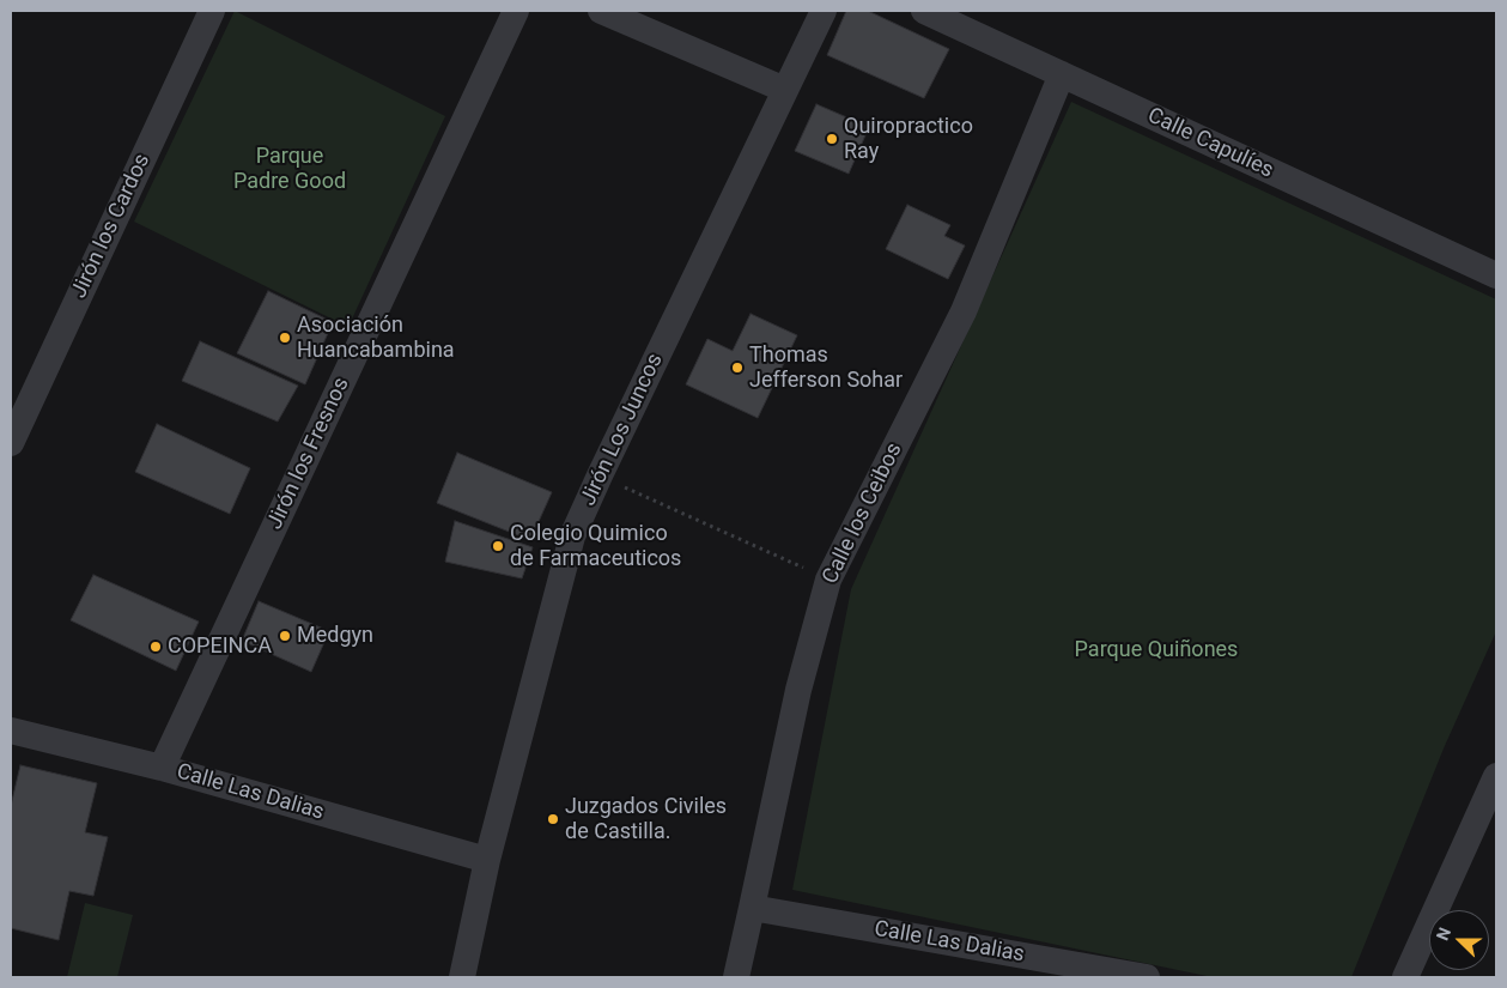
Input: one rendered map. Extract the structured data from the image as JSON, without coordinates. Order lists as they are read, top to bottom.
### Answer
{
  "streets": {
    "street": [
      "Calle Capulíes",
      "Jirón los Cardos",
      "Jirón Los Juncos",
      "Jirón los Fresnos",
      "Calle los Ceibos",
      "Calle Las Dalias"
    ]
  },
  "crossings": [
    ["Calle Capulíes", "Calle los Ceibos"],
    ["Jirón Los Juncos", "Calle Las Dalias"],
    ["Jirón los Fresnos", "Calle Las Dalias"],
    ["Calle los Ceibos", "Calle Las Dalias"]
  ],
  "parks": ["Parque Padre Good", "Parque Quiñones"],
  "places": [
    "Quiropractico Ray",
    "Asociación Huancabambina",
    "Thomas Jefferson Sohar",
    "Colegio Quimico de Farmaceuticos",
    "Medgyn",
    "COPEINCA",
    "Juzgados Civiles de Castilla."
  ],
  "north": "left"
}
